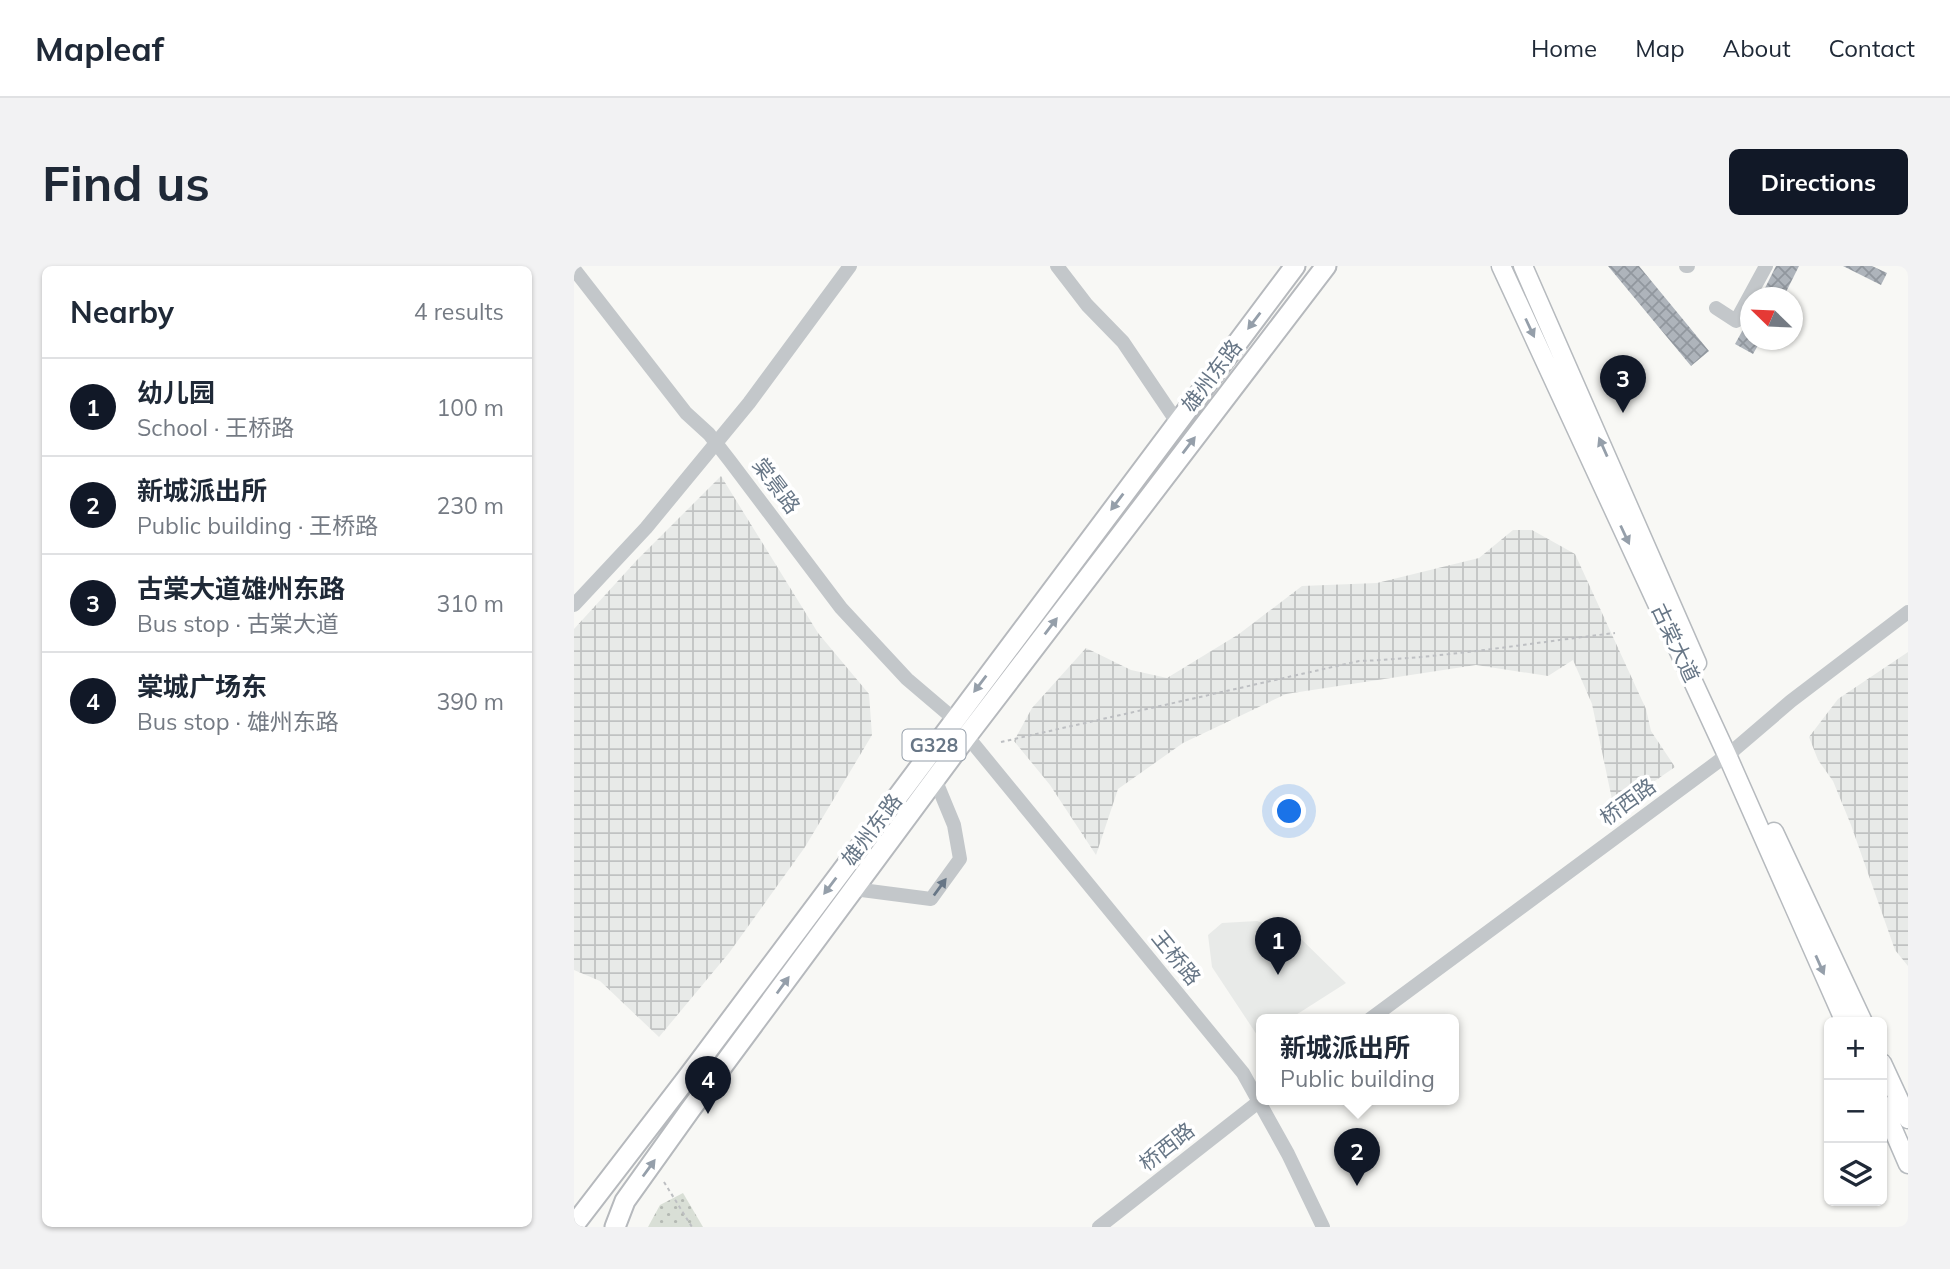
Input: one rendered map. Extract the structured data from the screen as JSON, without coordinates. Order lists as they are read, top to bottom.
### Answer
{
  "streets": {
    "highway": ["雄州东路", "G328"],
    "main road": ["古棠大道"],
    "street": ["棠景路", "桥西路", "王桥路"]
  },
  "crossings": [
    ["雄州东路", "棠景路"],
    ["雄州东路", "王桥路"],
    ["古棠大道", "桥西路"]
  ],
  "north": "top left",
  "page": {
    "header": "Mapleaf",
    "nav": [
      "Home",
      "Map",
      "About",
      "Contact"
    ],
    "buttons": "Directions",
    "title": "Find us",
    "heading": ["Nearby", "4 results"],
    "pins": [
      "3",
      "1",
      "4",
      "2"
    ],
    "list": [
      {
        "mark": "1",
        "name": "幼儿园",
        "note": "School · 王桥路",
        "value": "100 m"
      },
      {
        "mark": "2",
        "name": "新城派出所",
        "note": "Public building · 王桥路",
        "value": "230 m"
      },
      {
        "mark": "3",
        "name": "古棠大道雄州东路",
        "note": "Bus stop · 古棠大道",
        "value": "310 m"
      },
      {
        "mark": "4",
        "name": "棠城广场东",
        "note": "Bus stop · 雄州东路",
        "value": "390 m"
      }
    ],
    "popup": ["新城派出所", "Public building"],
    "map_buttons": ["+", "−"]
  }
}
